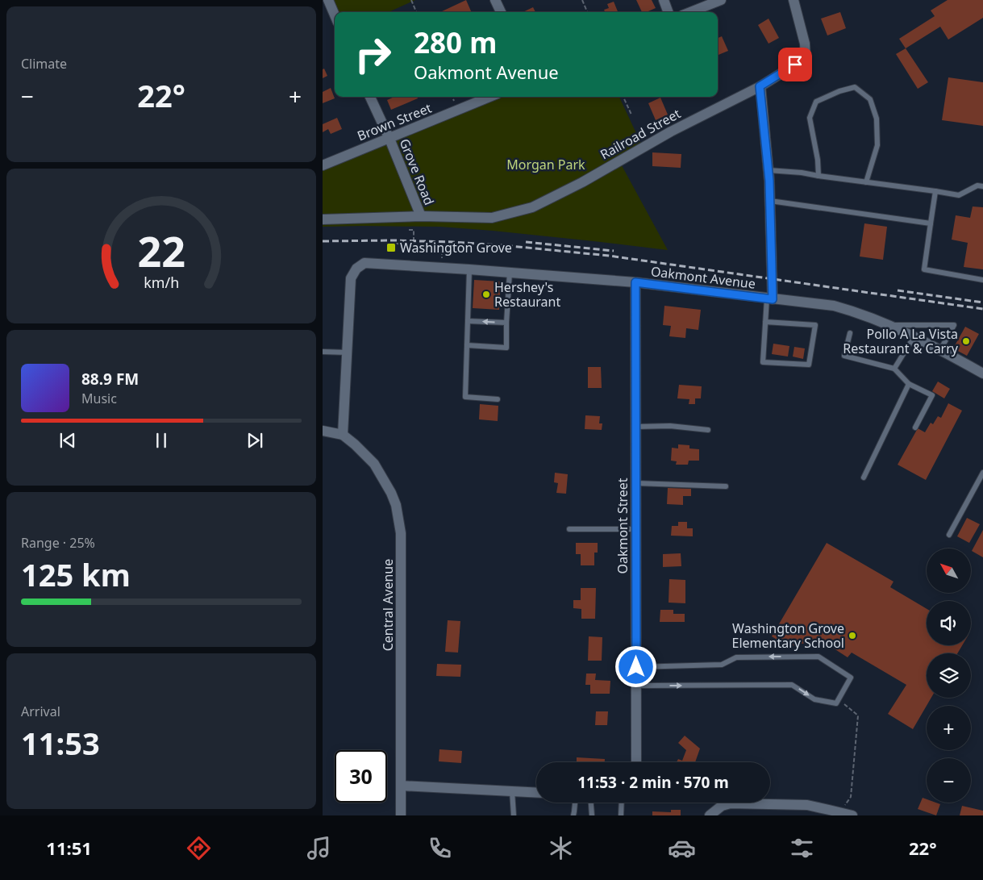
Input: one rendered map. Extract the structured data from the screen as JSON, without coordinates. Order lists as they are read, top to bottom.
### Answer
{
  "streets": {
    "street": [
      "Brown Street",
      "Railroad Street",
      "Grove Road",
      "Oakmont Avenue",
      "Oakmont Street",
      "Central Avenue"
    ]
  },
  "crossings": [
    ["Brown Street", "Grove Road"],
    ["Railroad Street", "Grove Road"],
    ["Oakmont Avenue", "Oakmont Street"],
    ["Oakmont Avenue", "Central Avenue"]
  ],
  "parks": ["Morgan Park"],
  "places": {
    "transit": ["Washington Grove"],
    "other": ["Hershey's Restaurant", "Pollo A La Vista Restaurant & Carry", "Washington Grove Elementary School"]
  },
  "north": "top left",
  "page": {
    "tile": [
      "Climate",
      ["Range · 25%", "125 km"],
      ["Arrival", "11:53"]
    ],
    "turn": ["280 m", "Oakmont Avenue"],
    "heat": ["−", "22°", "+"],
    "song": ["88.9 FM", "Music"],
    "map_buttons": ["+", "−"],
    "limit": "30",
    "trip": "11:53 · 2 min · 570 m",
    "tabs": ["11:51", "22°"],
    "gauge": ["22", "km/h"]
  }
}
